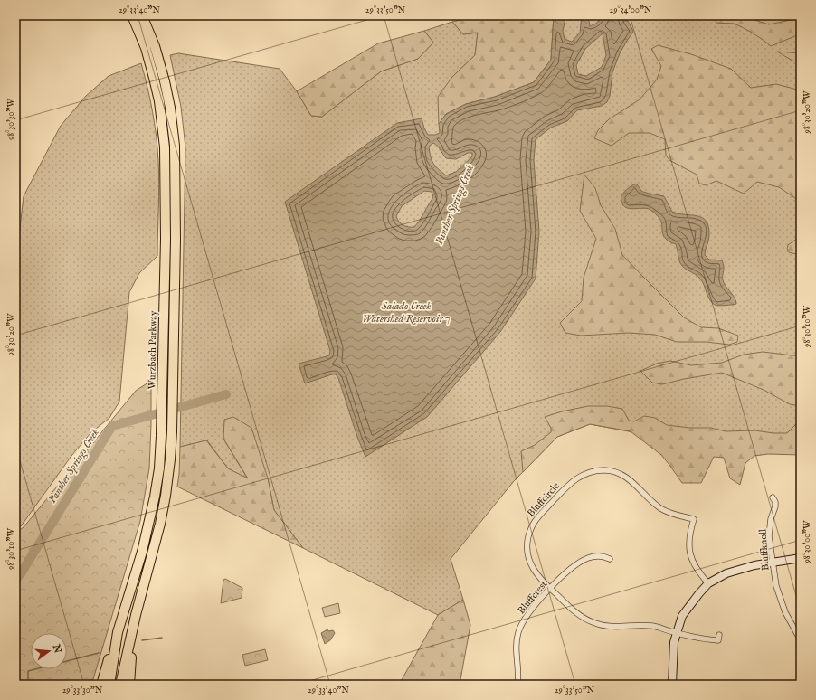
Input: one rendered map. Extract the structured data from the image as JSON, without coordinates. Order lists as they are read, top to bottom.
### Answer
{
  "streets": {
    "highway": ["Wurzbach Parkway"],
    "street": ["Bluffcircle", "Bluffknoll", "Bluffcrest"]
  },
  "crossings": [
    ["Bluffcircle", "Bluffcrest"]
  ],
  "water": ["Panther Springs Creek", "Salado Creek Watershed Reservoir 7"],
  "north": "right",
  "coordinates": [
    "29°33'40\"N",
    "29°33'50\"N",
    "29°34'00\"N",
    "98°30'20\"W",
    "98°30'30\"W",
    "98°30'10\"W",
    "98°30'00\"W",
    "29°33'30\"N"
  ]
}
